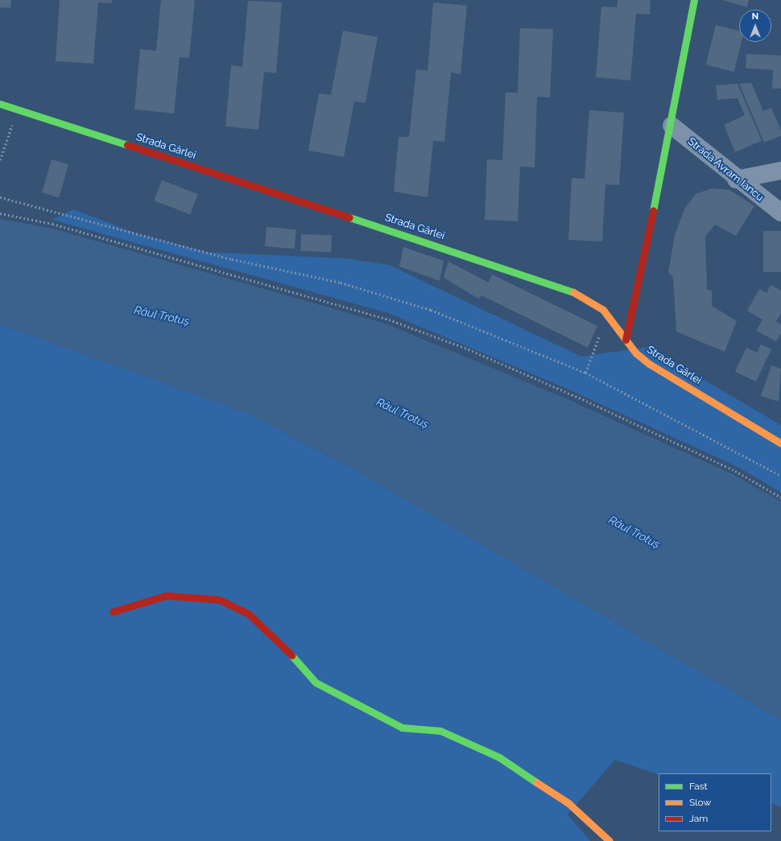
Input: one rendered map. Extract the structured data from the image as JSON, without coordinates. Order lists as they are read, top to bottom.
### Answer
{
  "streets": {
    "street": ["Strada Gârlei", "Strada Avram Iancu"]
  },
  "water": ["Râul Trotuș"],
  "legend": ["Fast", "Slow", "Jam"],
  "north": "top"
}
